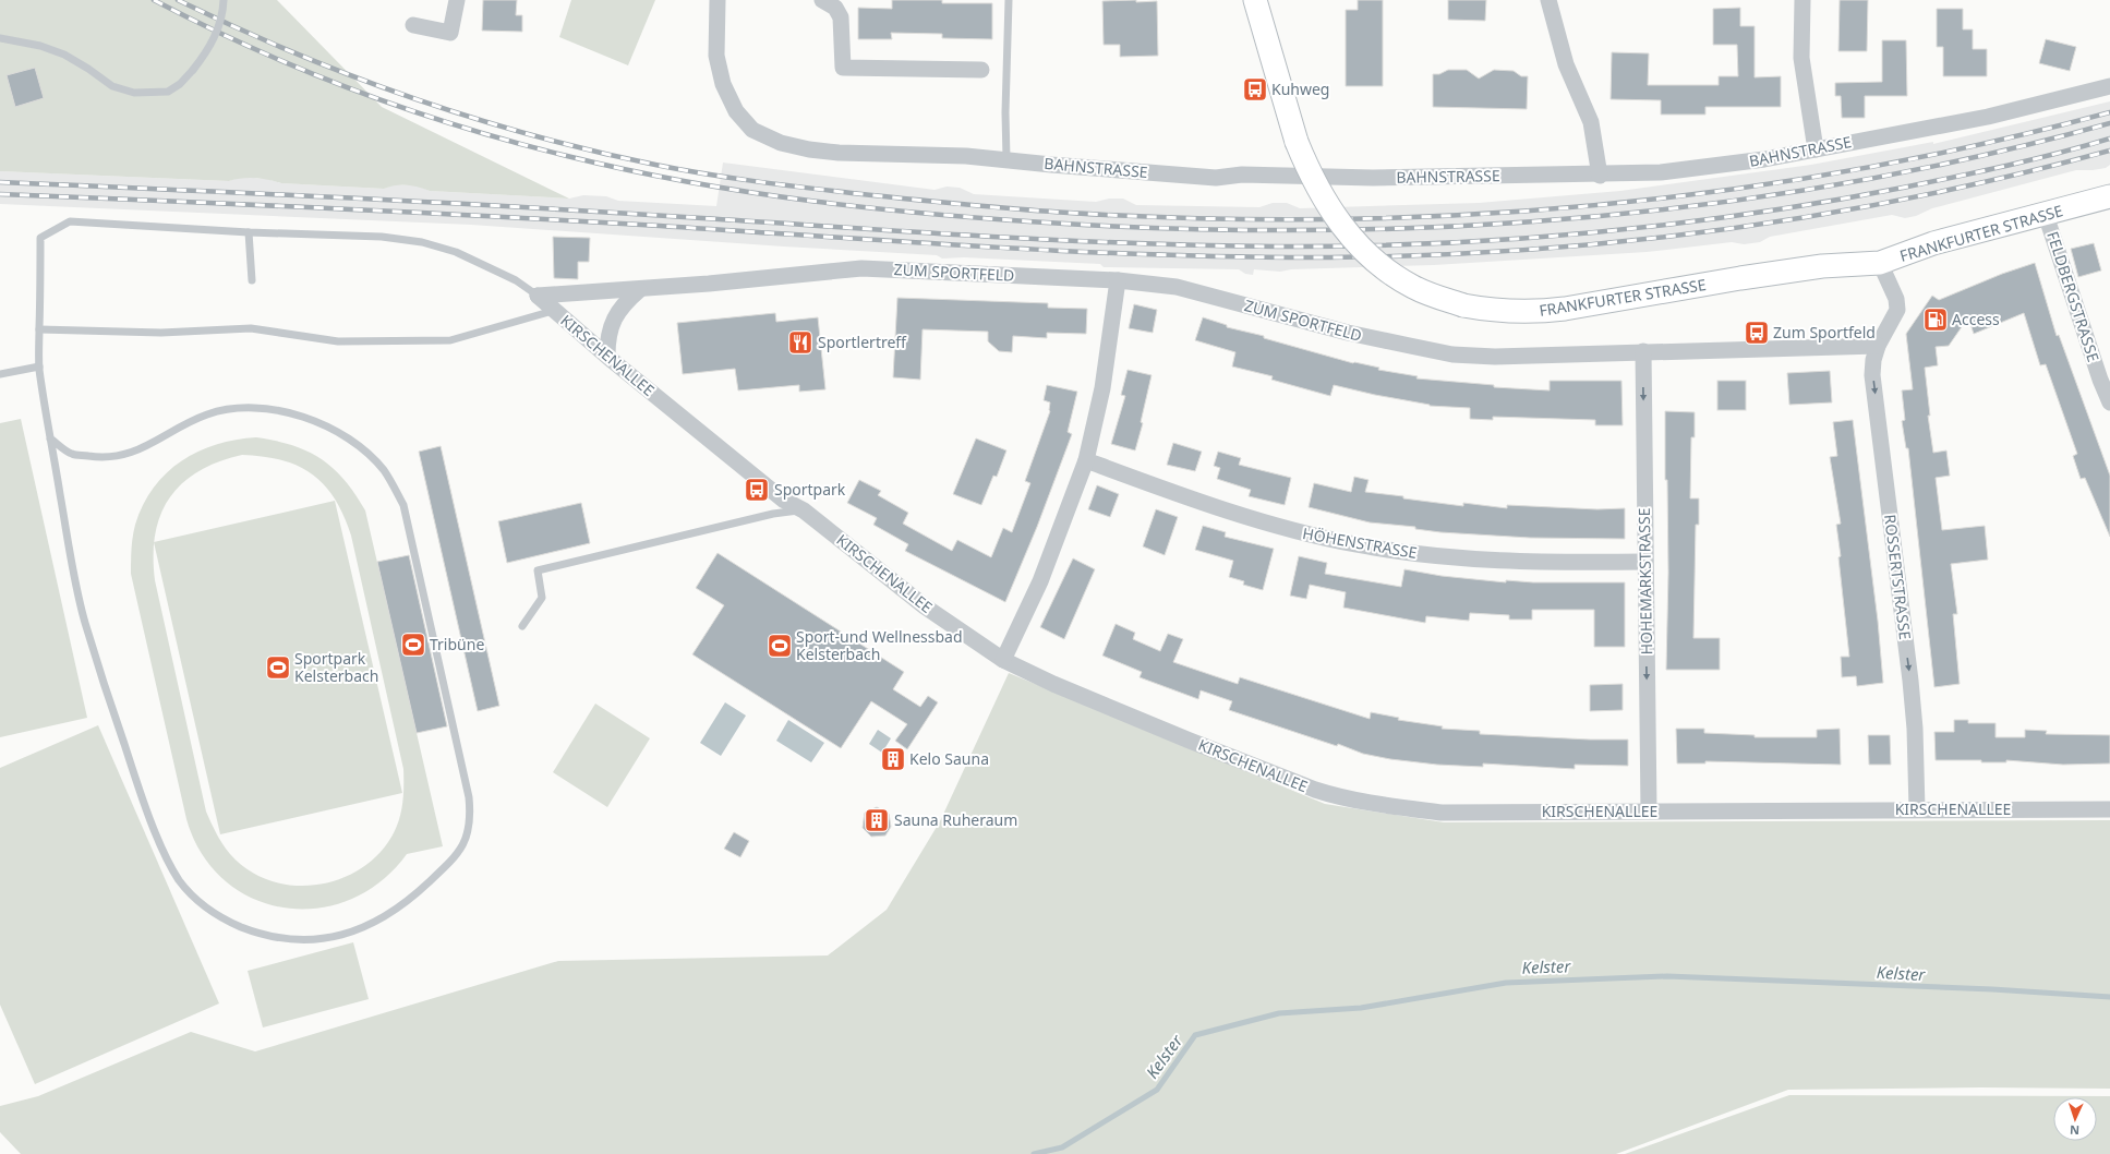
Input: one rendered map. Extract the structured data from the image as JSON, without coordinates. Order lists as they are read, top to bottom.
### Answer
{
  "streets": {
    "street": [
      "BAHNSTRASSE",
      "FRANKFURTER STRASSE",
      "ZUM SPORTFELD",
      "FELDBERGSTRASSE",
      "KIRSCHENALLEE",
      "HÖHENSTRASSE",
      "ROSSERTSTRASSE",
      "HOHEMARKSTRASSE"
    ]
  },
  "crossings": [
    ["FRANKFURTER STRASSE", "FELDBERGSTRASSE"],
    ["ZUM SPORTFELD", "KIRSCHENALLEE"],
    ["ZUM SPORTFELD", "ROSSERTSTRASSE"],
    ["ZUM SPORTFELD", "HOHEMARKSTRASSE"],
    ["KIRSCHENALLEE", "ROSSERTSTRASSE"],
    ["KIRSCHENALLEE", "HOHEMARKSTRASSE"],
    ["HÖHENSTRASSE", "HOHEMARKSTRASSE"]
  ],
  "one_way": ["ROSSERTSTRASSE", "HOHEMARKSTRASSE"],
  "water": ["Kelster"],
  "places": {
    "bus stop": ["Kuhweg", "Zum Sportfeld", "Sportpark"],
    "fuel station": ["Access"],
    "restaurant": ["Sportlertreff"],
    "sports": ["Tribüne", "Sport-und Wellnessbad Kelsterbach", "Sportpark Kelsterbach"],
    "building": ["Kelo Sauna", "Sauna Ruheraum"]
  },
  "north": "bottom"
}
